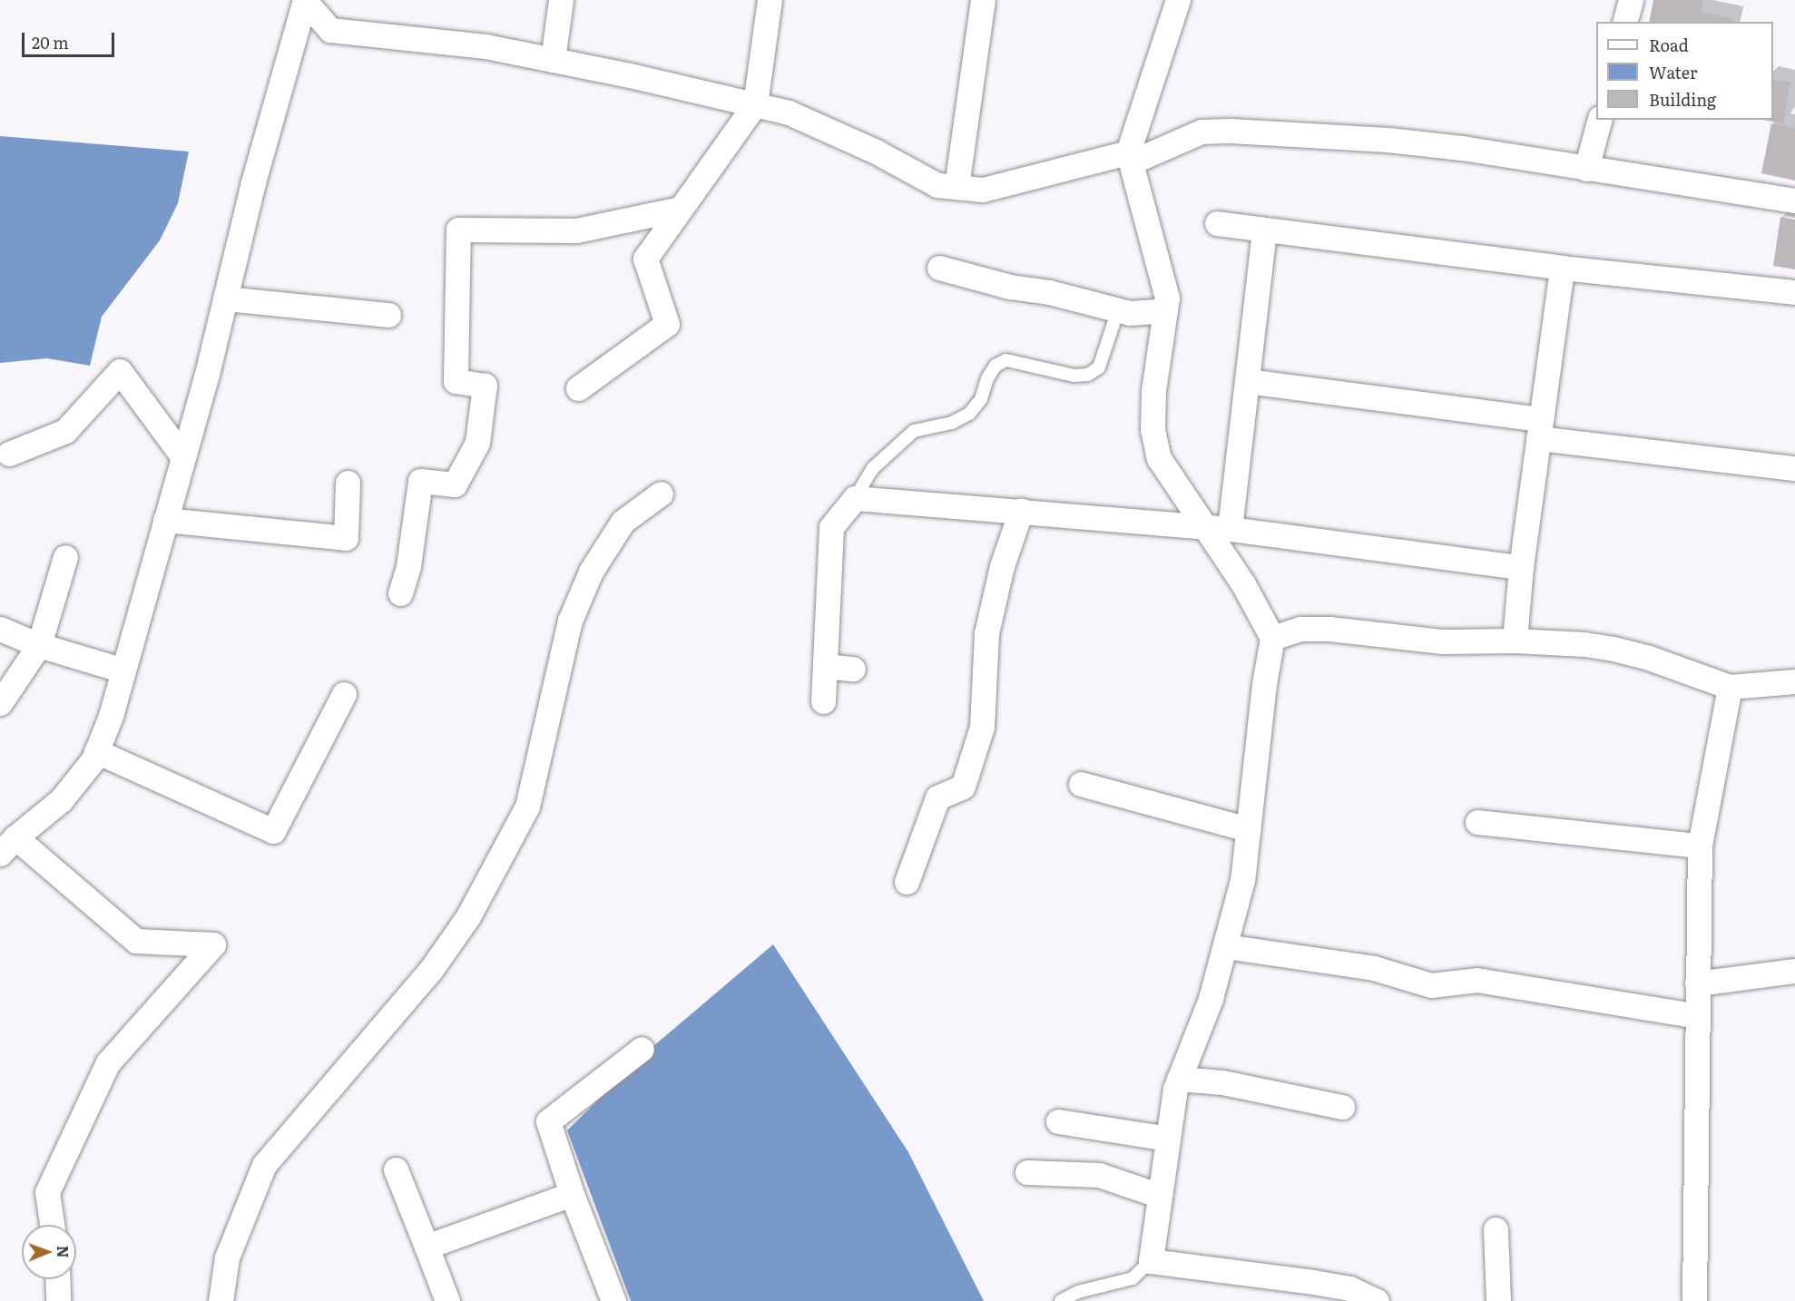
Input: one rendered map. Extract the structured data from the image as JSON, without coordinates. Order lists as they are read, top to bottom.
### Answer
{
  "legend": ["Road", "Water", "Building"],
  "scale_bar": "20 m",
  "north": "right"
}
